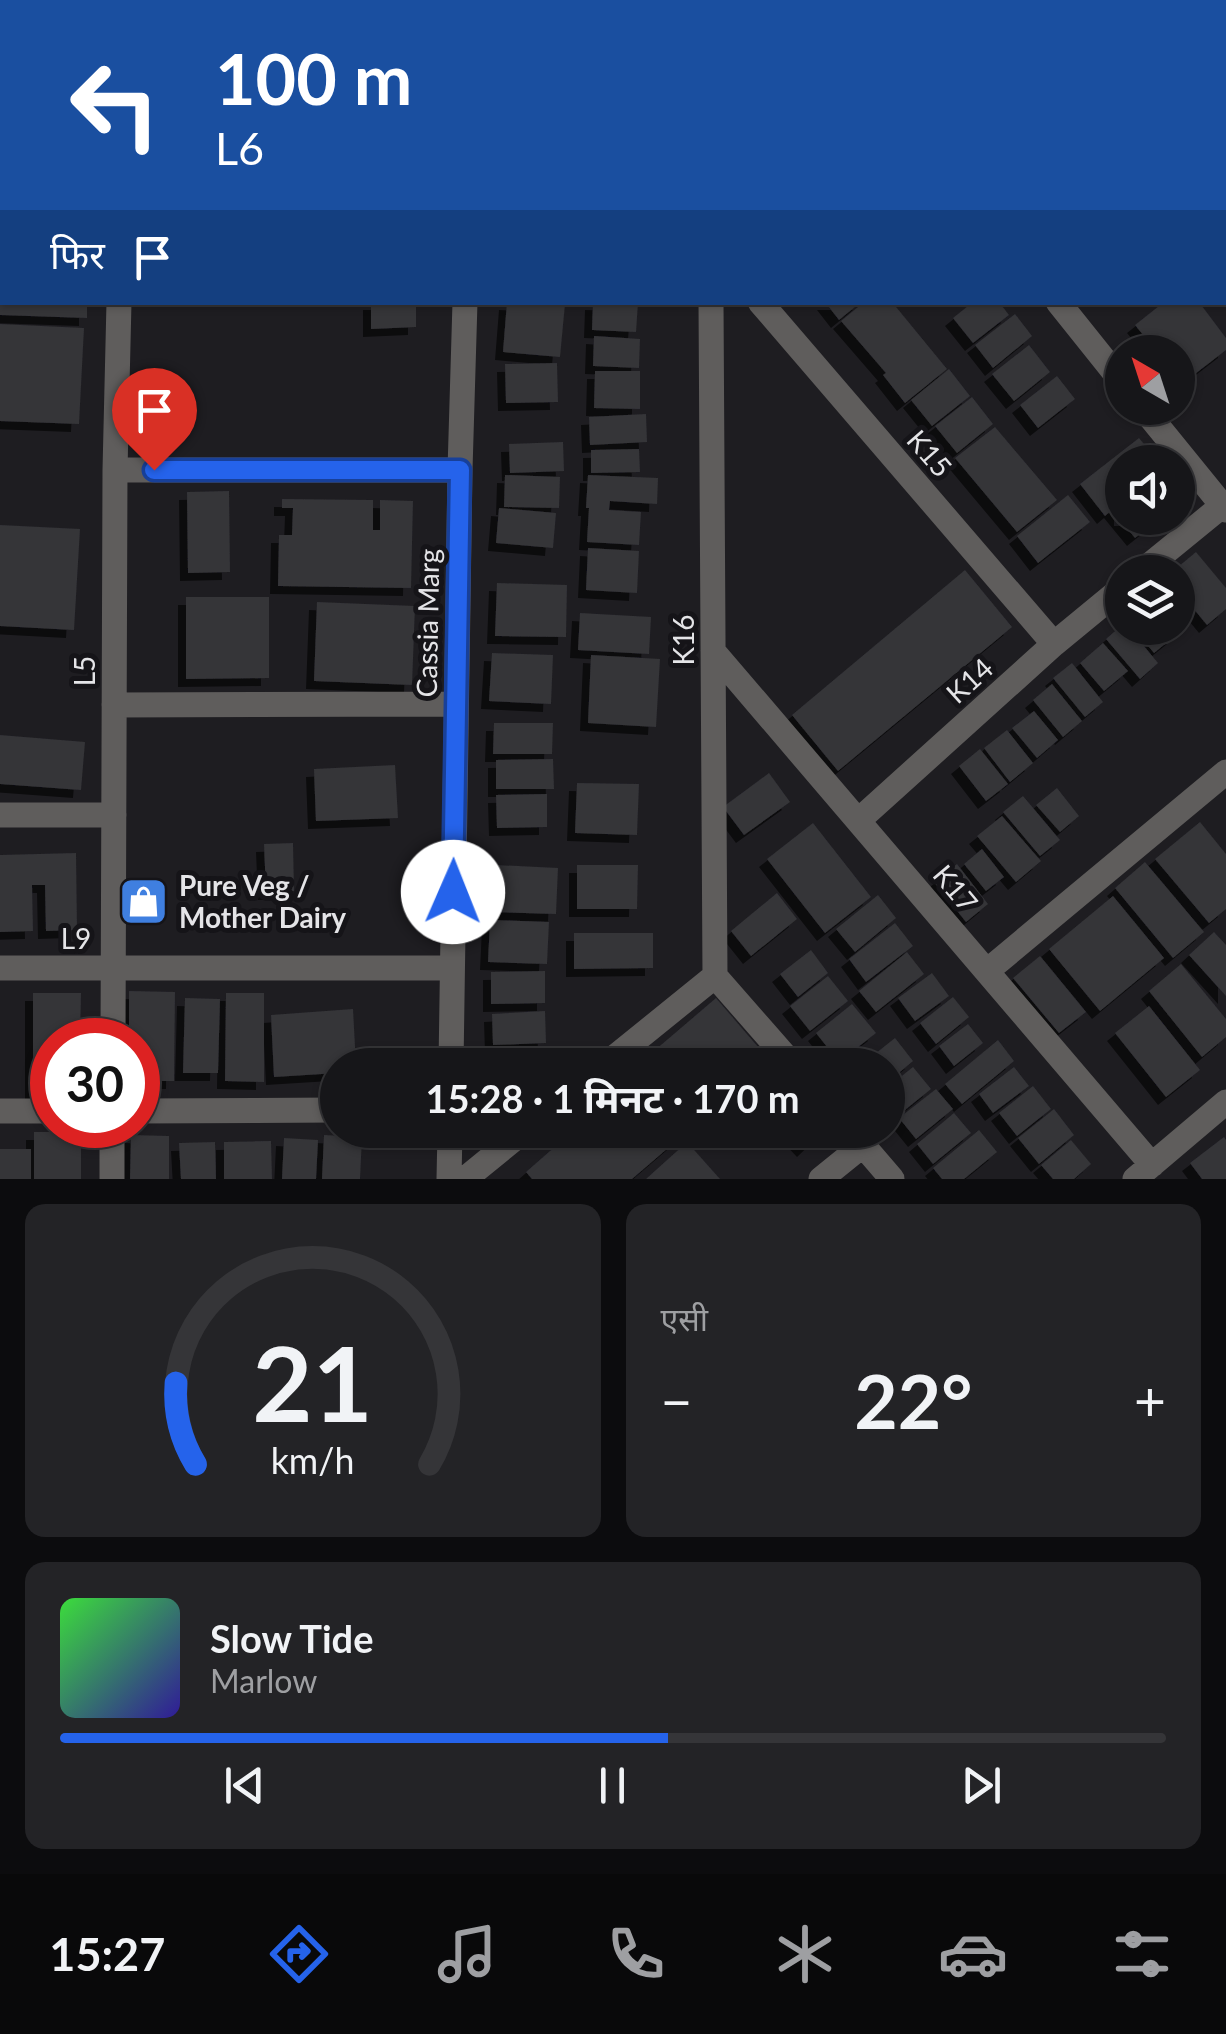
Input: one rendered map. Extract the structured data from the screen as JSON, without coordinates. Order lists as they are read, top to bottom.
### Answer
{
  "streets": {
    "street": [
      "K15",
      "Cassia Marg",
      "K16",
      "L5",
      "K14",
      "K17",
      "L9"
    ]
  },
  "crossings": [
    ["K15", "K14"],
    ["Cassia Marg", "L9"],
    ["K16", "K17"],
    ["L5", "L9"],
    ["K14", "K17"]
  ],
  "places": {
    "shop": ["Pure Veg / Mother Dairy"]
  },
  "north": "top left",
  "page": {
    "turn": ["100 m", "L6"],
    "then": "फिर",
    "limit": "30",
    "trip": "15:28 · 1 मिनट · 170 m",
    "tile": "एसी",
    "heat": ["−", "22°", "+"],
    "song": ["Slow Tide", "Marlow"],
    "tabs": "15:27",
    "gauge": ["21", "km/h"]
  }
}
